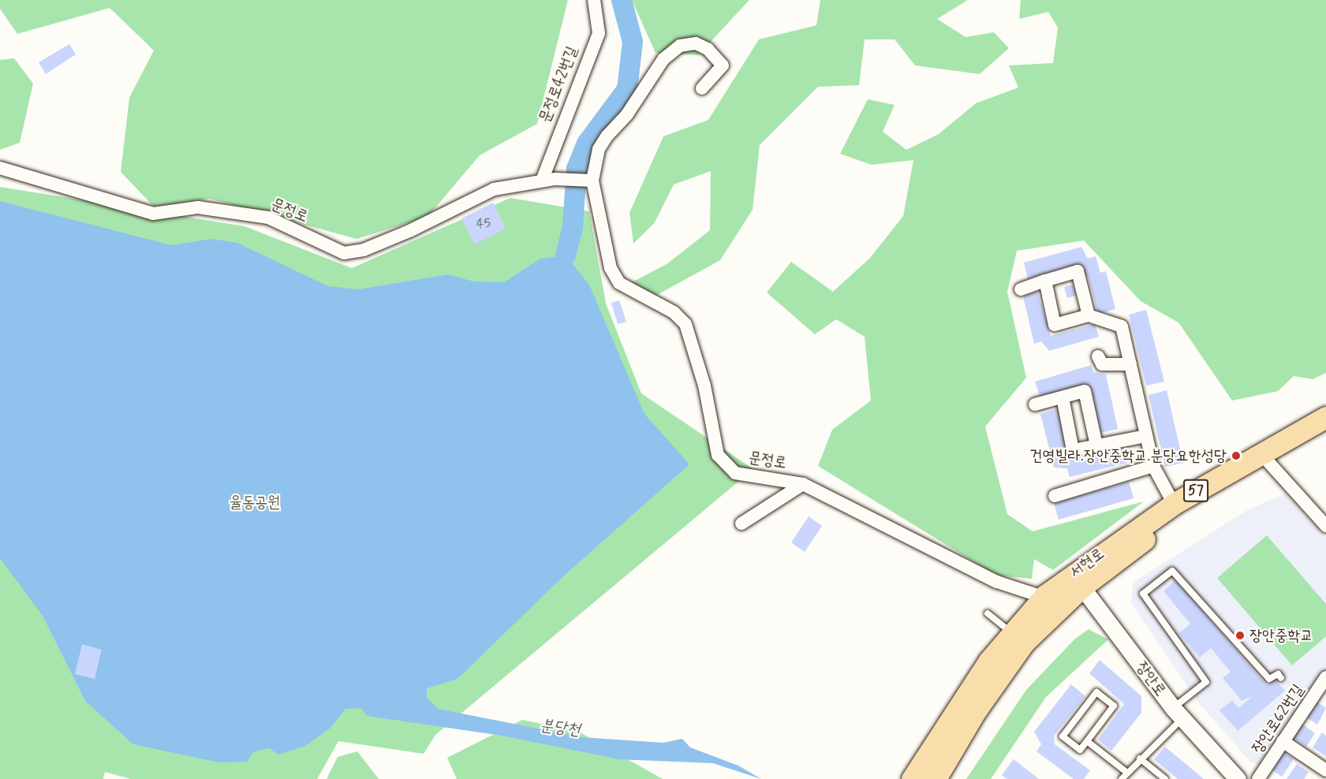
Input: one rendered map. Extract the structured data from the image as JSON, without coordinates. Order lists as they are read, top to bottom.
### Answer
{
  "streets": {
    "main road": ["57", "서현로"],
    "street": [
      "문정로42번길",
      "문정로",
      "장안로",
      "장안로62번길"
    ]
  },
  "crossings": [
    ["문정로42번길", "문정로"],
    ["문정로", "서현로"],
    ["서현로", "장안로"]
  ],
  "water": ["분당천"],
  "parks": ["율동공원"],
  "places": ["건영빌라.장안중학교.분당요한성당", "장안중학교"],
  "house_numbers": ["45"]
}
